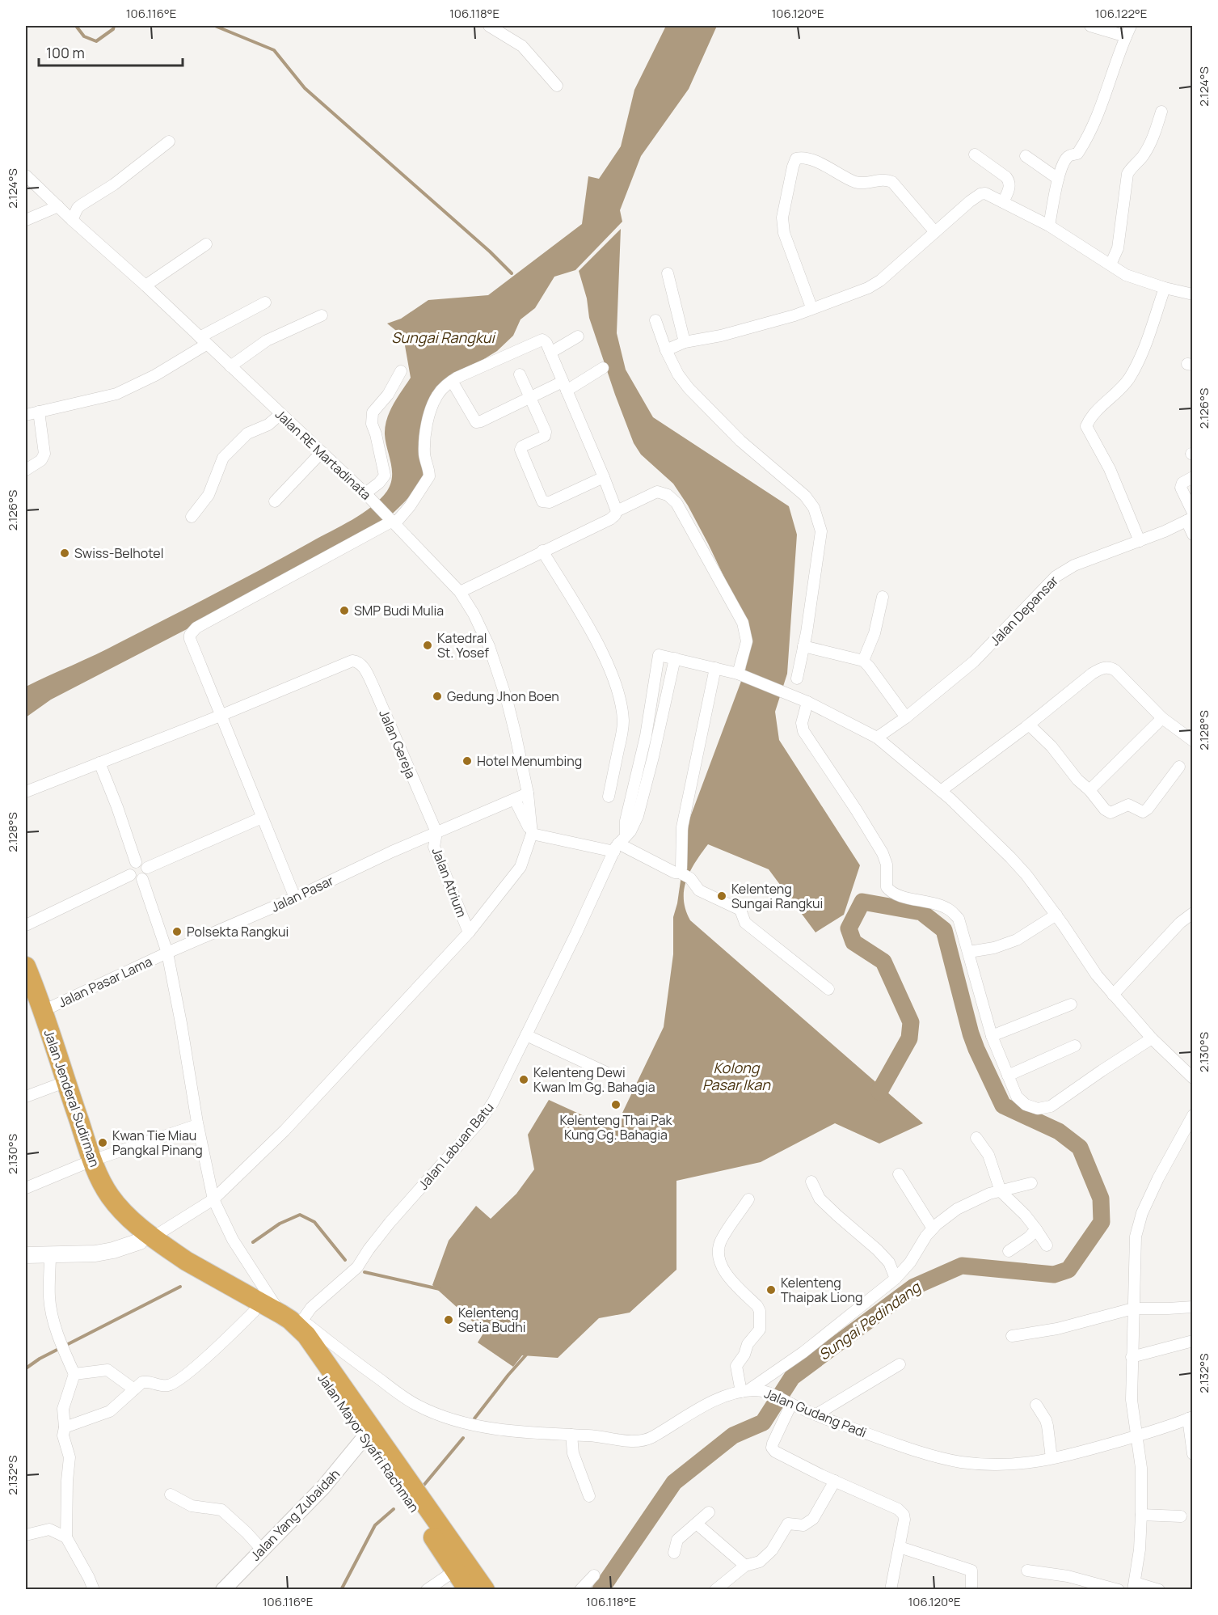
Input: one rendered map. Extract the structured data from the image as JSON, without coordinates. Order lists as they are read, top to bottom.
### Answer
{
  "streets": {
    "highway": ["Jalan Jenderal Sudirman", "Jalan Mayor Syafri Rachman"],
    "street": [
      "Jalan RE Martadinata",
      "Jalan Depansar",
      "Jalan Gereja",
      "Jalan Atrium",
      "Jalan Pasar",
      "Jalan Pasar Lama",
      "Jalan Labuan Batu",
      "Jalan Gudang Padi",
      "Jalan Yang Zubaidah"
    ]
  },
  "crossings": [
    ["Jalan RE Martadinata", "Jalan Pasar"],
    ["Jalan Gereja", "Jalan Atrium"],
    ["Jalan Gereja", "Jalan Pasar"],
    ["Jalan Atrium", "Jalan Pasar"],
    ["Jalan Pasar", "Jalan Pasar Lama"],
    ["Jalan Pasar", "Jalan Gudang Padi"],
    ["Jalan Pasar Lama", "Jalan Jenderal Sudirman"],
    ["Jalan Pasar Lama", "Jalan Gudang Padi"],
    ["Jalan Jenderal Sudirman", "Jalan Labuan Batu"],
    ["Jalan Jenderal Sudirman", "Jalan Gudang Padi"],
    ["Jalan Jenderal Sudirman", "Jalan Mayor Syafri Rachman"],
    ["Jalan Labuan Batu", "Jalan Gudang Padi"],
    ["Jalan Labuan Batu", "Jalan Mayor Syafri Rachman"],
    ["Jalan Gudang Padi", "Jalan Mayor Syafri Rachman"],
    ["Jalan Mayor Syafri Rachman", "Jalan Yang Zubaidah"]
  ],
  "water": ["Sungai Rangkui", "Kolong Pasar Ikan", "Sungai Pedindang"],
  "places": [
    "Swiss-Belhotel",
    "SMP Budi Mulia",
    "Katedral St. Yosef",
    "Gedung Jhon Boen",
    "Hotel Menumbing",
    "Kelenteng Sungai Rangkui",
    "Polsekta Rangkui",
    "Kelenteng Dewi Kwan Im Gg. Bahagia",
    "Kelenteng Thai Pak Kung Gg. Bahagia",
    "Kwan Tie Miau Pangkal Pinang",
    "Kelenteng Thaipak Liong",
    "Kelenteng Setia Budhi"
  ],
  "scale_bar": "100 m",
  "coordinates": [
    "106.116°E",
    "106.118°E",
    "106.120°E",
    "106.122°E",
    "2.124°S",
    "2.126°S",
    "2.128°S",
    "2.130°S",
    "2.132°S"
  ]
}
